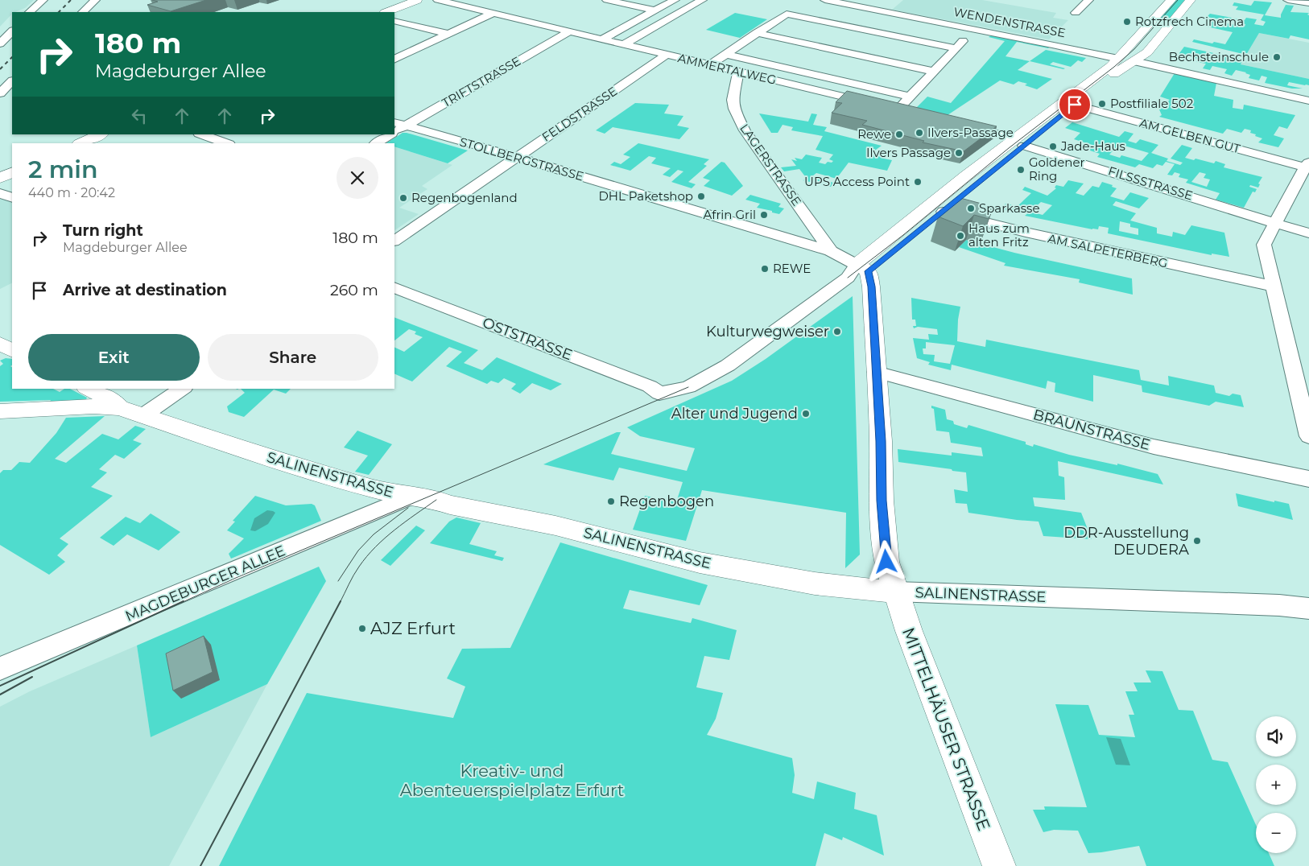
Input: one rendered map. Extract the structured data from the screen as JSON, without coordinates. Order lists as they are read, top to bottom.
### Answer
{
  "streets": {
    "main road": ["SALINENSTRASSE", "MITTELHÄUSER STRASSE"],
    "street": [
      "WENDENSTRASSE",
      "AMMERTALWEG",
      "TRIFTSTRASSE",
      "FELDSTRASSE",
      "AM GELBEN GUT",
      "STOLLBERGSTRASSE",
      "LAGERSTRASSE",
      "FILSSSTRASSE",
      "AM SALPETERBERG",
      "OSTSTRASSE",
      "BRAUNSTRASSE",
      "MAGDEBURGER ALLEE"
    ]
  },
  "crossings": [
    ["AMMERTALWEG", "TRIFTSTRASSE"],
    ["AMMERTALWEG", "FELDSTRASSE"],
    ["AMMERTALWEG", "LAGERSTRASSE"],
    ["TRIFTSTRASSE", "STOLLBERGSTRASSE"],
    ["FELDSTRASSE", "STOLLBERGSTRASSE"],
    ["STOLLBERGSTRASSE", "LAGERSTRASSE"],
    ["STOLLBERGSTRASSE", "MITTELHÄUSER STRASSE"],
    ["BRAUNSTRASSE", "MITTELHÄUSER STRASSE"],
    ["SALINENSTRASSE", "MAGDEBURGER ALLEE"],
    ["SALINENSTRASSE", "MITTELHÄUSER STRASSE"]
  ],
  "parks": ["Kreativ- und Abenteuerspielplatz Erfurt"],
  "places": [
    "Rotzfrech Cinema",
    "Bechsteinschule",
    "Postfiliale 502",
    "Ilvers-Passage",
    "Rewe",
    "Jade-Haus",
    "Ilvers Passage",
    "Goldener Ring",
    "UPS Access Point",
    "DHL Paketshop",
    "Regenbogenland",
    "Sparkasse",
    "Afrin Gril",
    "Haus zum alten Fritz",
    "REWE",
    "Kulturwegweiser",
    "Alter und Jugend",
    "Regenbogen",
    "DDR-Ausstellung DEUDERA",
    "AJZ Erfurt"
  ],
  "page": {
    "turn": ["180 m", "Magdeburger Allee"],
    "heading": ["2 min", "440 m · 20:42"],
    "list": [
      {
        "name": "Turn right",
        "note": "Magdeburger Allee",
        "value": "180 m"
      },
      {
        "name": "Arrive at destination",
        "value": "260 m"
      }
    ],
    "buttons": ["Exit", "Share"],
    "map_buttons": ["+", "−"]
  }
}
